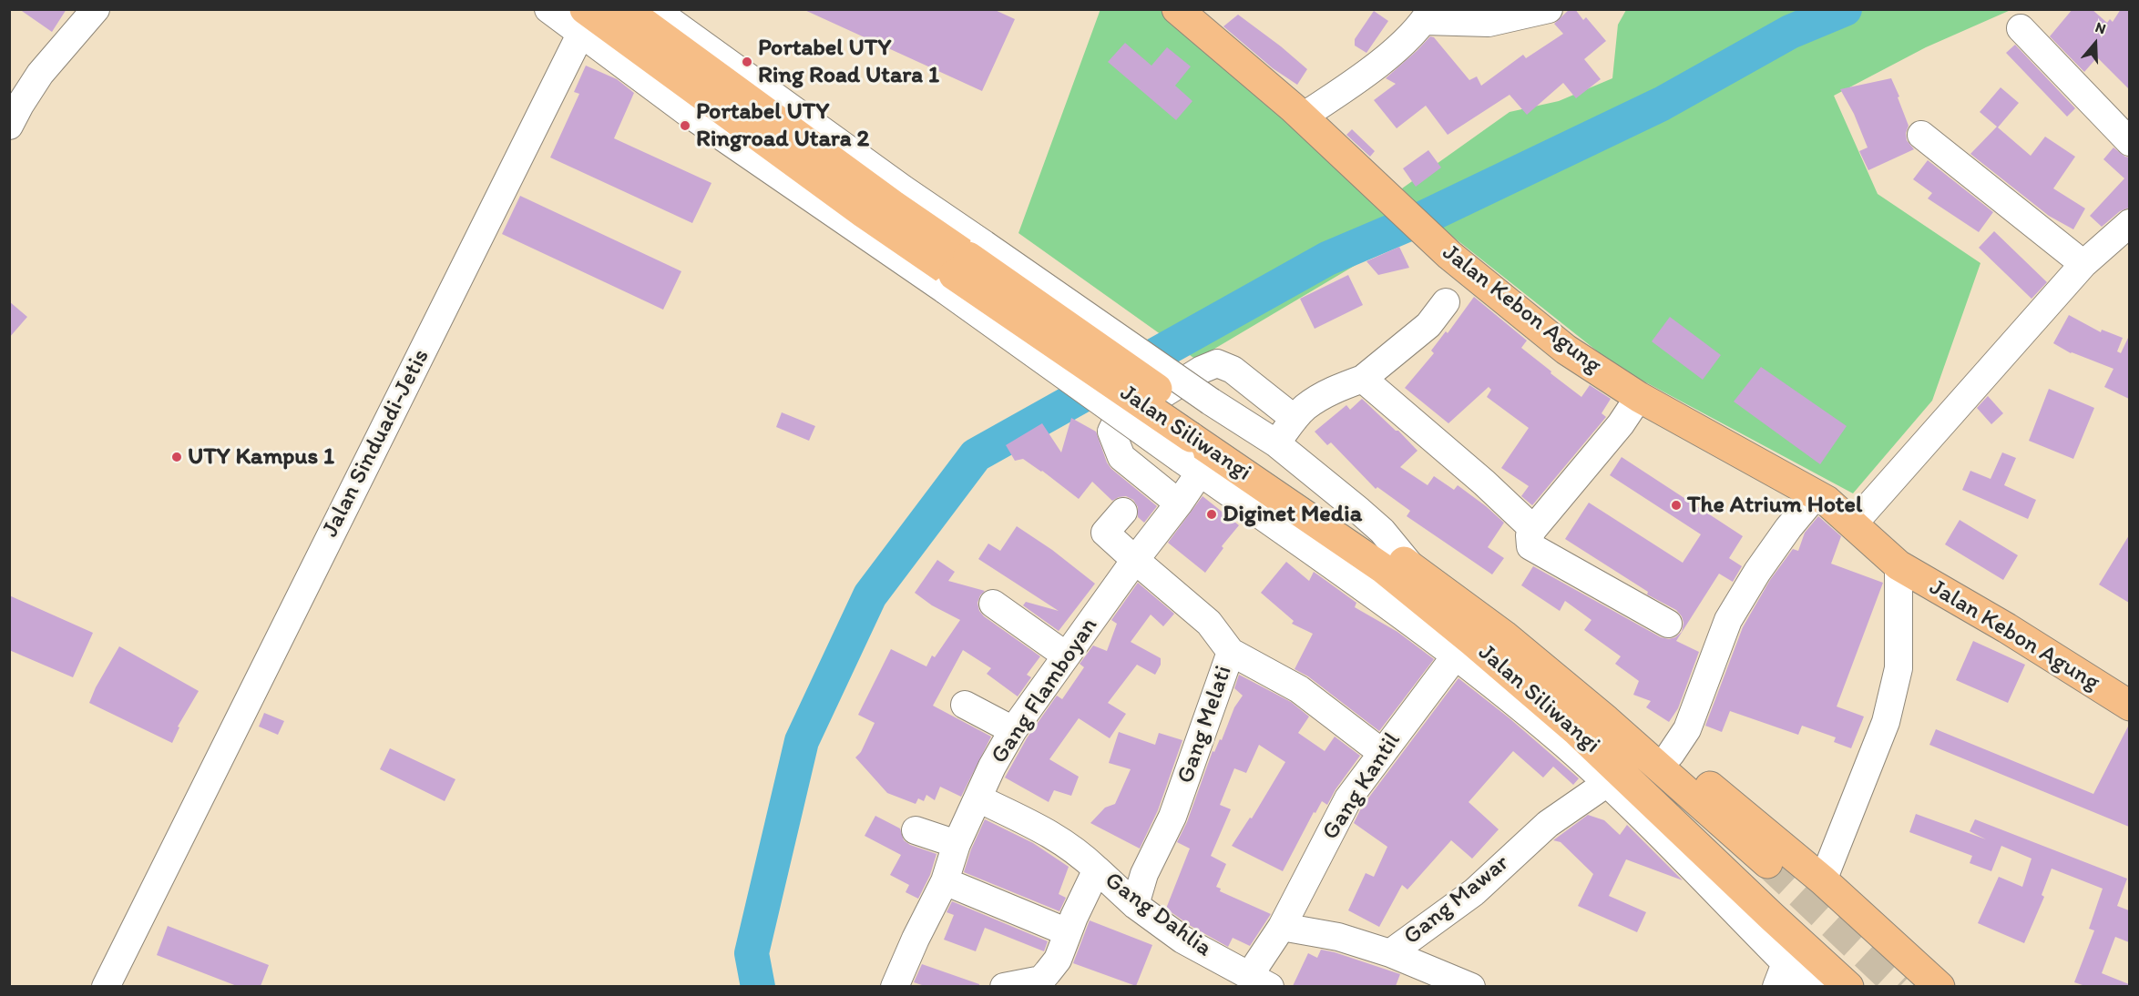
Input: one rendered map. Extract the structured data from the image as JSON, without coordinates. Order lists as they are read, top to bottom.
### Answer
{
  "streets": {
    "main road": ["Jalan Kebon Agung", "Jalan Siliwangi"],
    "street": [
      "Jalan Sinduadi-Jetis",
      "Gang Flamboyan",
      "Gang Melati",
      "Gang Kantil",
      "Gang Mawar",
      "Gang Dahlia"
    ]
  },
  "crossings": [
    ["Jalan Siliwangi", "Jalan Sinduadi-Jetis"],
    ["Jalan Siliwangi", "Gang Flamboyan"],
    ["Jalan Siliwangi", "Gang Kantil"],
    ["Gang Flamboyan", "Gang Dahlia"],
    ["Gang Melati", "Gang Kantil"],
    ["Gang Melati", "Gang Dahlia"],
    ["Gang Kantil", "Gang Mawar"]
  ],
  "places": [
    "Portabel UTY Ring Road Utara 1",
    "Portabel UTY Ringroad Utara 2",
    "UTY Kampus 1",
    "The Atrium Hotel",
    "Diginet Media"
  ],
  "north": "top"
}
